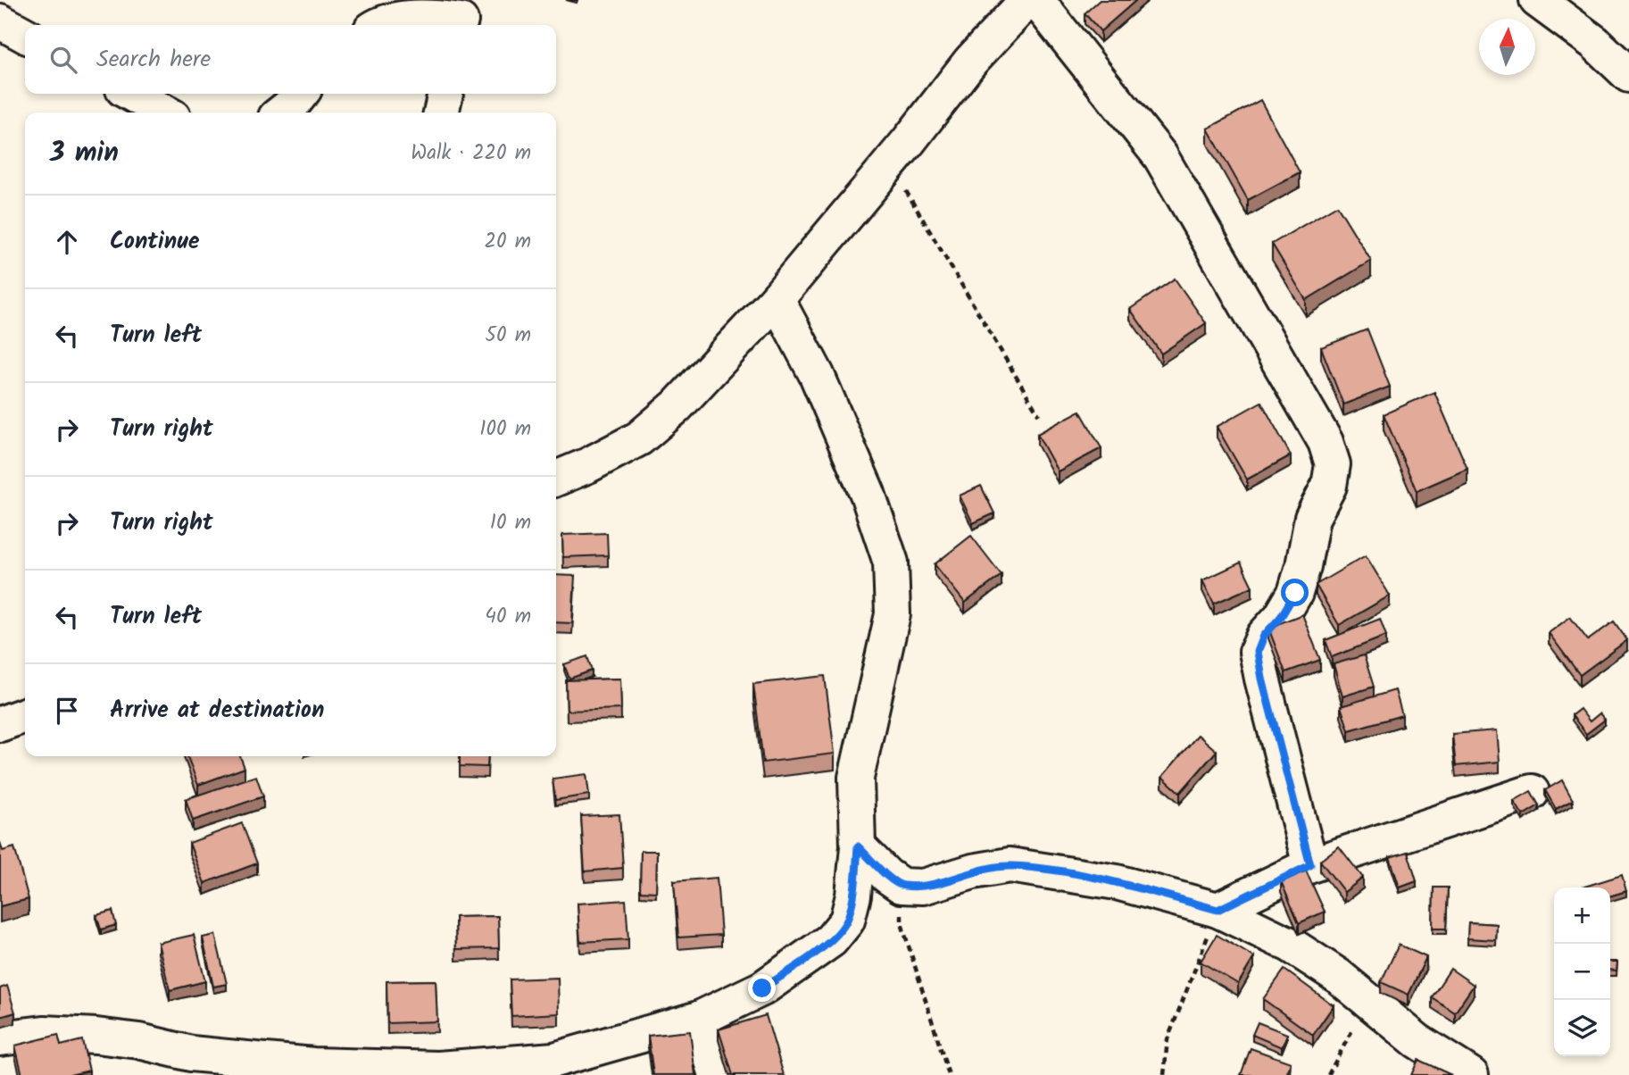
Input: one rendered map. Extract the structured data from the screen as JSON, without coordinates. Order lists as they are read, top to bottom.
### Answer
{
  "north": "top",
  "page": {
    "search": "Search here",
    "heading": ["3 min", "Walk · 220 m"],
    "list": [
      ["Continue", "20 m"],
      ["Turn left", "50 m"],
      ["Turn right", "100 m"],
      ["Turn right", "10 m"],
      ["Turn left", "40 m"],
      "Arrive at destination"
    ],
    "map_buttons": ["+", "−"]
  }
}
